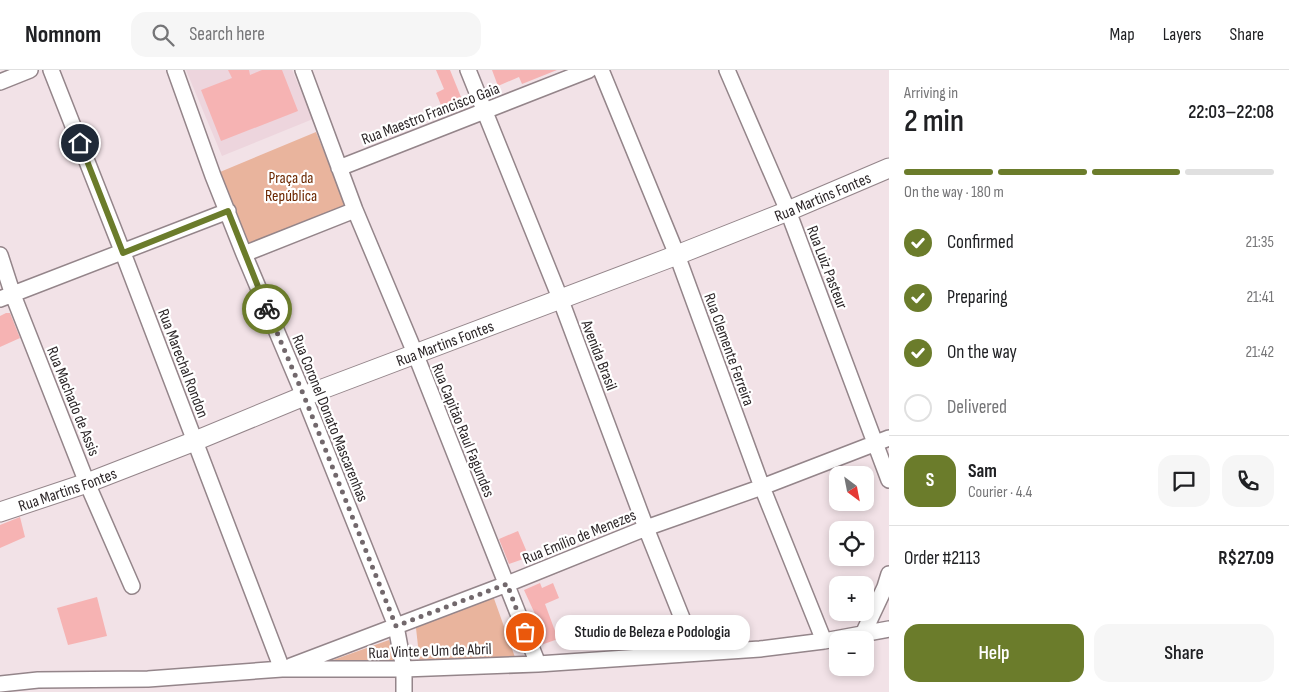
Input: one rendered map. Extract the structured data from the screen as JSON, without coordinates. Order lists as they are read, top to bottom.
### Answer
{
  "streets": {
    "street": [
      "Rua Maestro Francisco Gaia",
      "Rua Martins Fontes",
      "Rua Luiz Pasteur",
      "Rua Clemente Ferreira",
      "Avenida Brasil",
      "Rua Marechal Rondon",
      "Rua Machado de Assis",
      "Rua Coronel Donato Mascarenhas",
      "Rua Capitão Raul Fagundes",
      "Rua Emílio de Menezes",
      "Rua Vinte e Um de Abril"
    ]
  },
  "crossings": [
    ["Rua Maestro Francisco Gaia", "Avenida Brasil"],
    ["Rua Maestro Francisco Gaia", "Rua Capitão Raul Fagundes"],
    ["Rua Martins Fontes", "Rua Luiz Pasteur"],
    ["Rua Martins Fontes", "Rua Clemente Ferreira"],
    ["Rua Martins Fontes", "Avenida Brasil"],
    ["Rua Martins Fontes", "Rua Marechal Rondon"],
    ["Rua Martins Fontes", "Rua Machado de Assis"],
    ["Rua Martins Fontes", "Rua Coronel Donato Mascarenhas"],
    ["Rua Martins Fontes", "Rua Capitão Raul Fagundes"],
    ["Rua Luiz Pasteur", "Rua Emílio de Menezes"],
    ["Rua Clemente Ferreira", "Rua Emílio de Menezes"],
    ["Rua Clemente Ferreira", "Rua Vinte e Um de Abril"],
    ["Avenida Brasil", "Rua Emílio de Menezes"],
    ["Avenida Brasil", "Rua Vinte e Um de Abril"],
    ["Rua Marechal Rondon", "Rua Emílio de Menezes"],
    ["Rua Marechal Rondon", "Rua Vinte e Um de Abril"],
    ["Rua Coronel Donato Mascarenhas", "Rua Emílio de Menezes"],
    ["Rua Coronel Donato Mascarenhas", "Rua Vinte e Um de Abril"],
    ["Rua Capitão Raul Fagundes", "Rua Emílio de Menezes"],
    ["Rua Capitão Raul Fagundes", "Rua Vinte e Um de Abril"],
    ["Rua Emílio de Menezes", "Rua Vinte e Um de Abril"]
  ],
  "parks": ["Praça da República"],
  "places": ["Studio de Beleza e Podologia"],
  "north": "bottom right",
  "page": {
    "header": "Nomnom",
    "search": "Search here",
    "nav": ["Map", "Layers", "Share"],
    "heading": ["2 min", "Arriving in", "22:03–22:08"],
    "panel": [
      "Sam",
      "Courier · 4.4",
      "Order #2113",
      "R$27.09"
    ],
    "bar": "On the way · 180 m",
    "list": [
      ["Confirmed", "21:35"],
      ["Preparing", "21:41"],
      ["On the way", "21:42"],
      "Delivered"
    ],
    "round": "S",
    "map_buttons": ["+", "−"],
    "buttons": ["Help", "Share"],
    "bubble": "Studio de Beleza e Podologia"
  }
}
